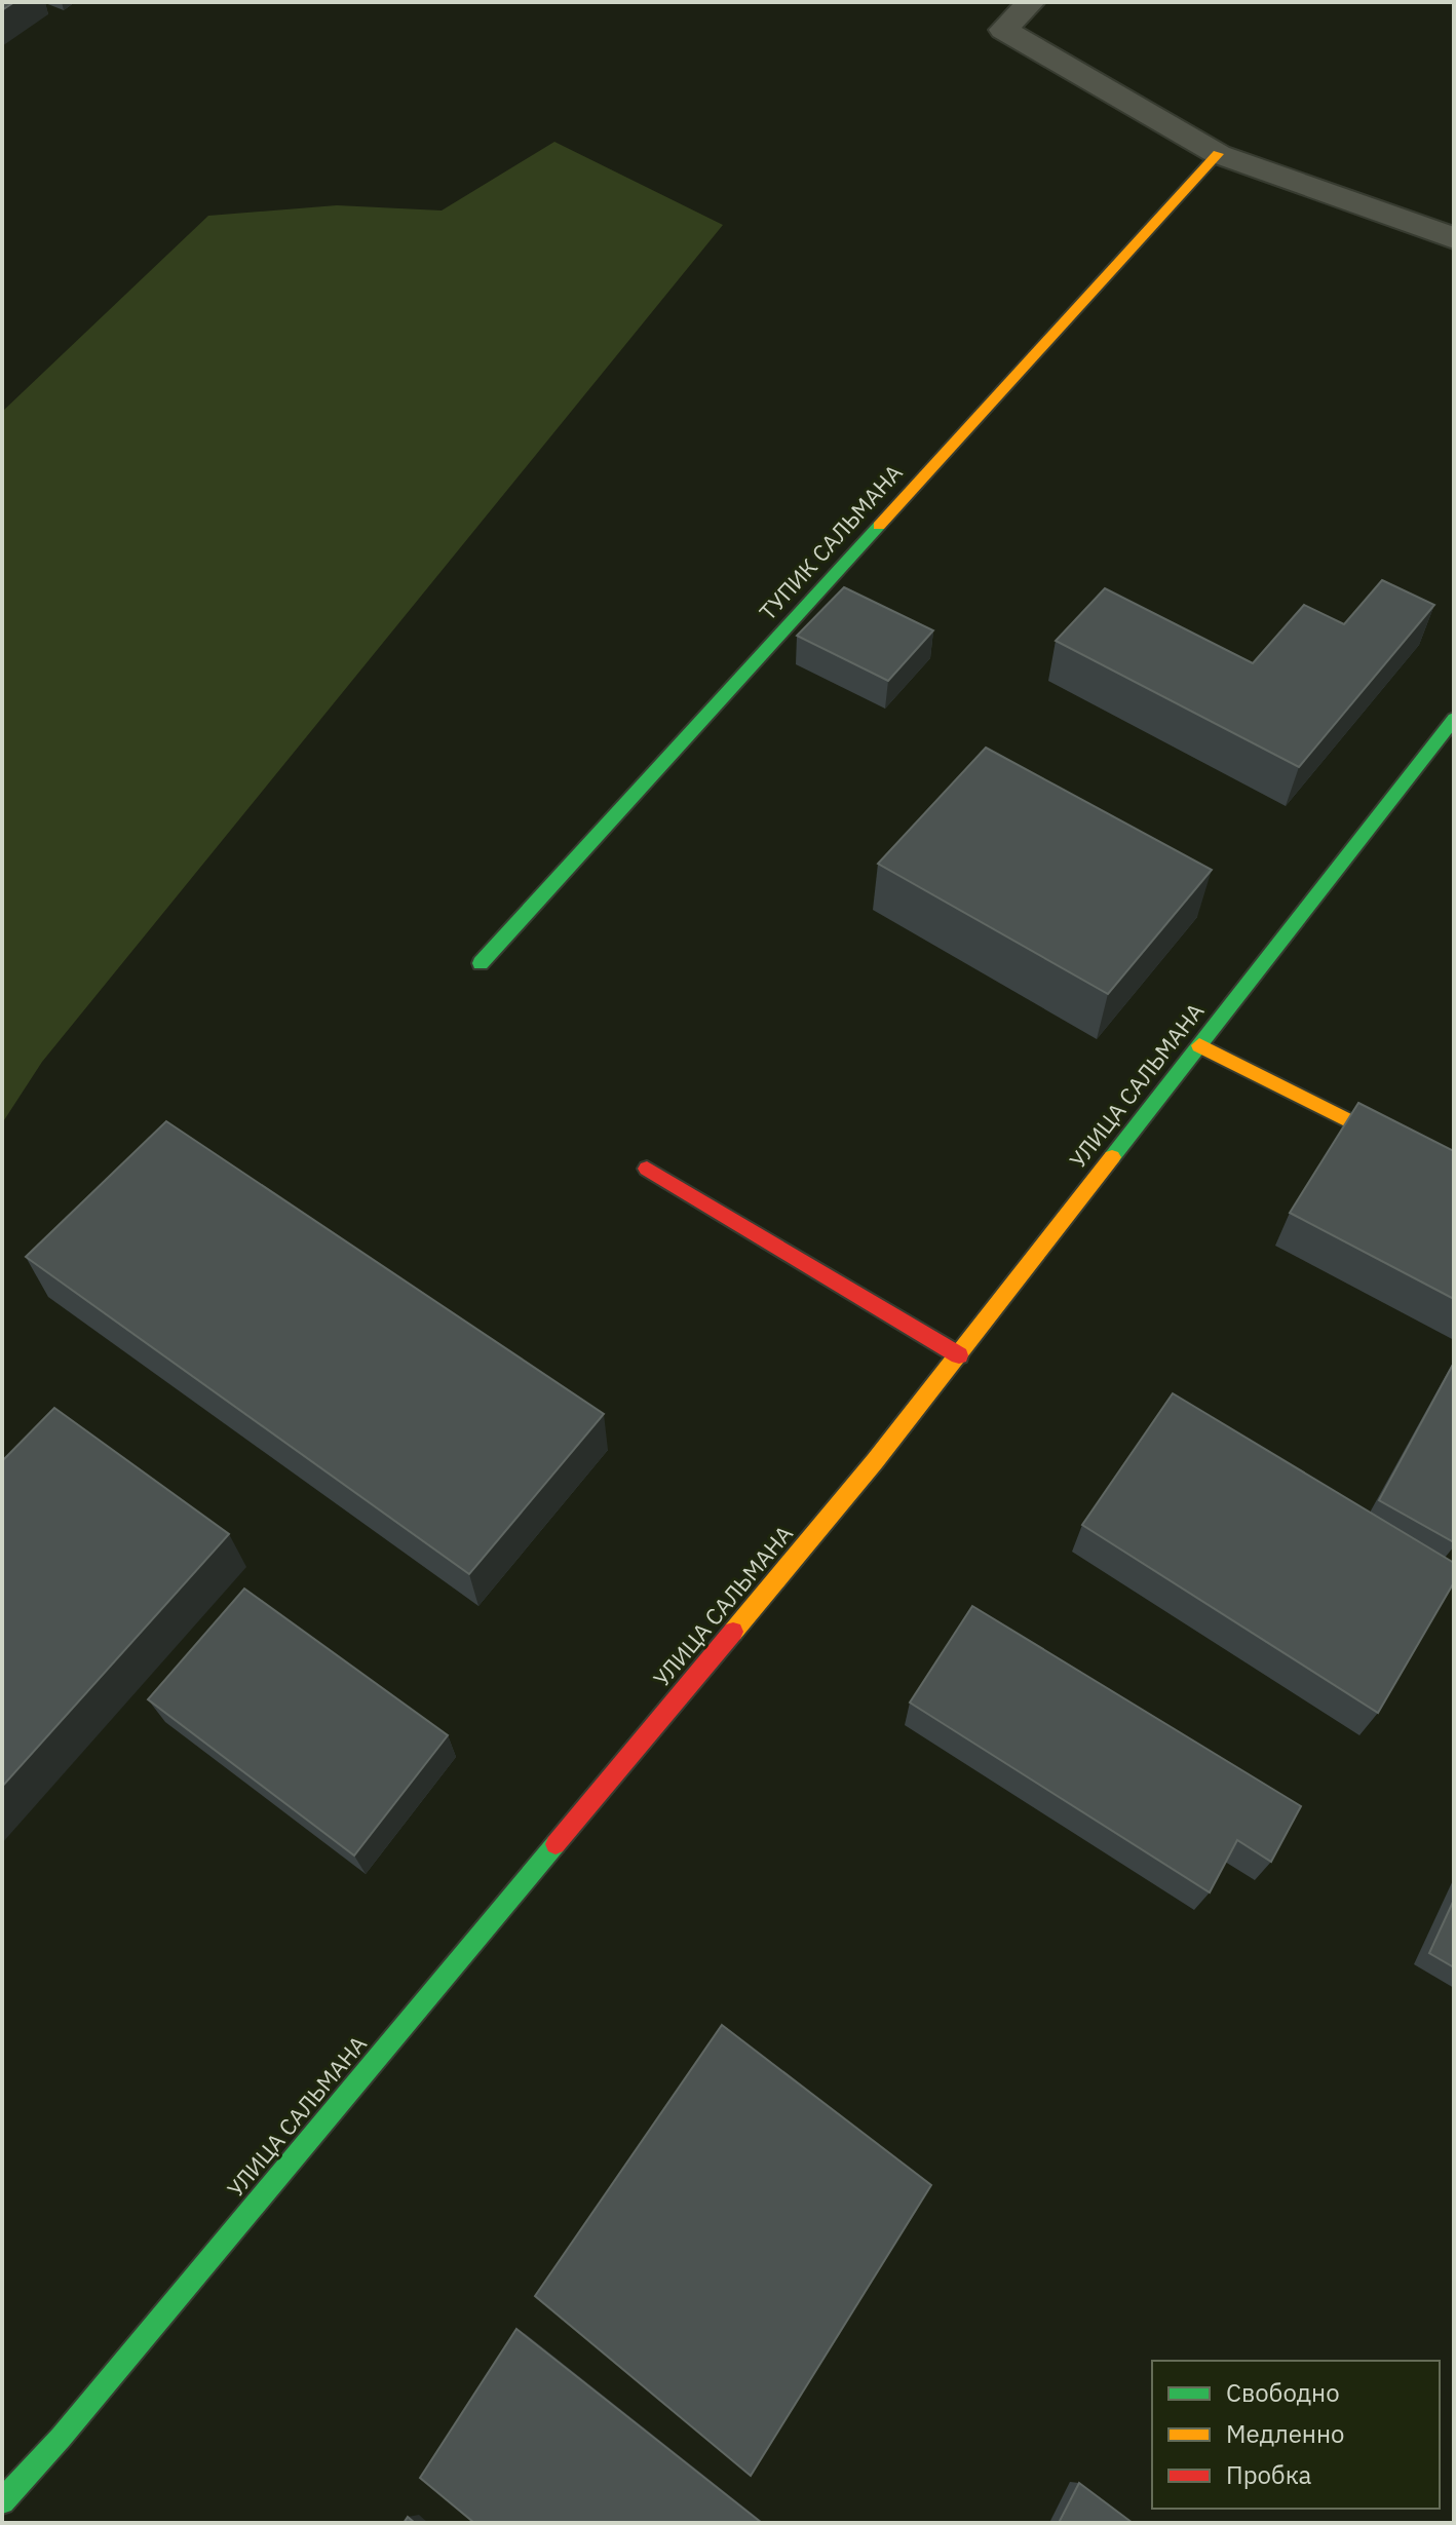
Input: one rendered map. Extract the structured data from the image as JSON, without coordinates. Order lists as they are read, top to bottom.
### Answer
{
  "streets": {
    "street": ["ТУПИК САЛЬМАНА", "УЛИЦА САЛЬМАНА"]
  },
  "legend": ["Свободно", "Медленно", "Пробка"]
}
